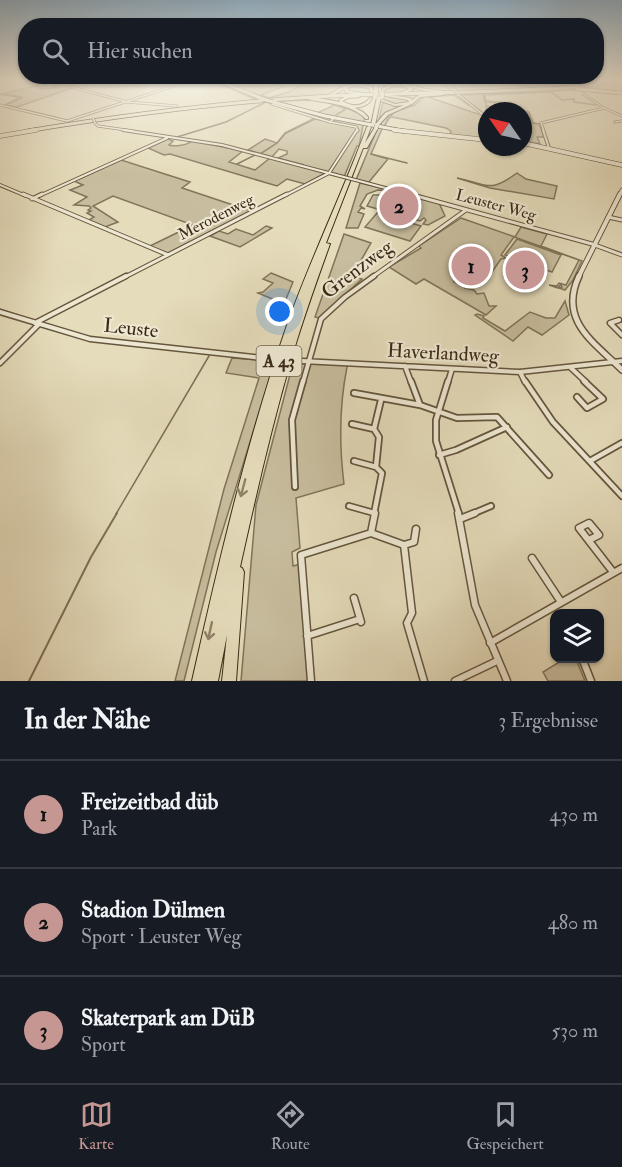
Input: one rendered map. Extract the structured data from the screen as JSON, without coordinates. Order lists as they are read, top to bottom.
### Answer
{
  "streets": {
    "highway": ["A 43"],
    "street": [
      "Leuster Weg",
      "Merodenweg",
      "Grenzweg",
      "Leuste",
      "Haverlandweg"
    ]
  },
  "crossings": [
    ["Leuster Weg", "Merodenweg"],
    ["Leuster Weg", "Grenzweg"],
    ["Merodenweg", "Leuste"],
    ["Grenzweg", "Haverlandweg"],
    ["Leuste", "Haverlandweg"]
  ],
  "north": "top left",
  "page": {
    "search": "Hier suchen",
    "pins": ["2", "1", "3"],
    "heading": ["In der Nähe", "3 Ergebnisse"],
    "list": [
      {
        "mark": "1",
        "name": "Freizeitbad düb",
        "note": "Park",
        "value": "430 m"
      },
      {
        "mark": "2",
        "name": "Stadion Dülmen",
        "note": "Sport · Leuster Weg",
        "value": "480 m"
      },
      {
        "mark": "3",
        "name": "Skaterpark am DüB",
        "note": "Sport",
        "value": "530 m"
      }
    ],
    "nav": ["Karte", "Route", "Gespeichert"]
  }
}
